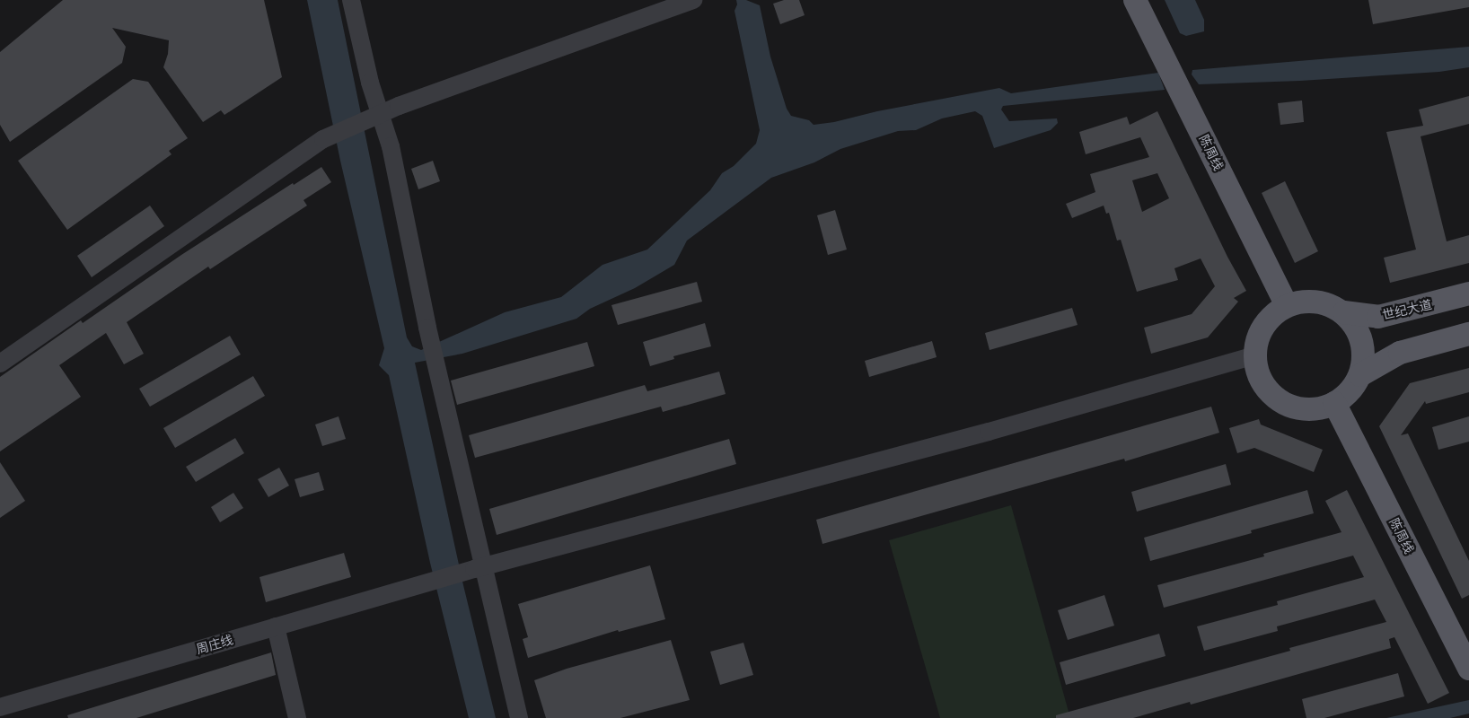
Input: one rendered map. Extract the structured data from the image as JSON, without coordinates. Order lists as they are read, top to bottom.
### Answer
{
  "streets": {
    "main road": ["陈周线", "世纪大道"],
    "street": ["周庄线"]
  },
  "crossings": [
    ["陈周线", "世纪大道"],
    ["陈周线", "周庄线"],
    ["世纪大道", "周庄线"]
  ]
}
